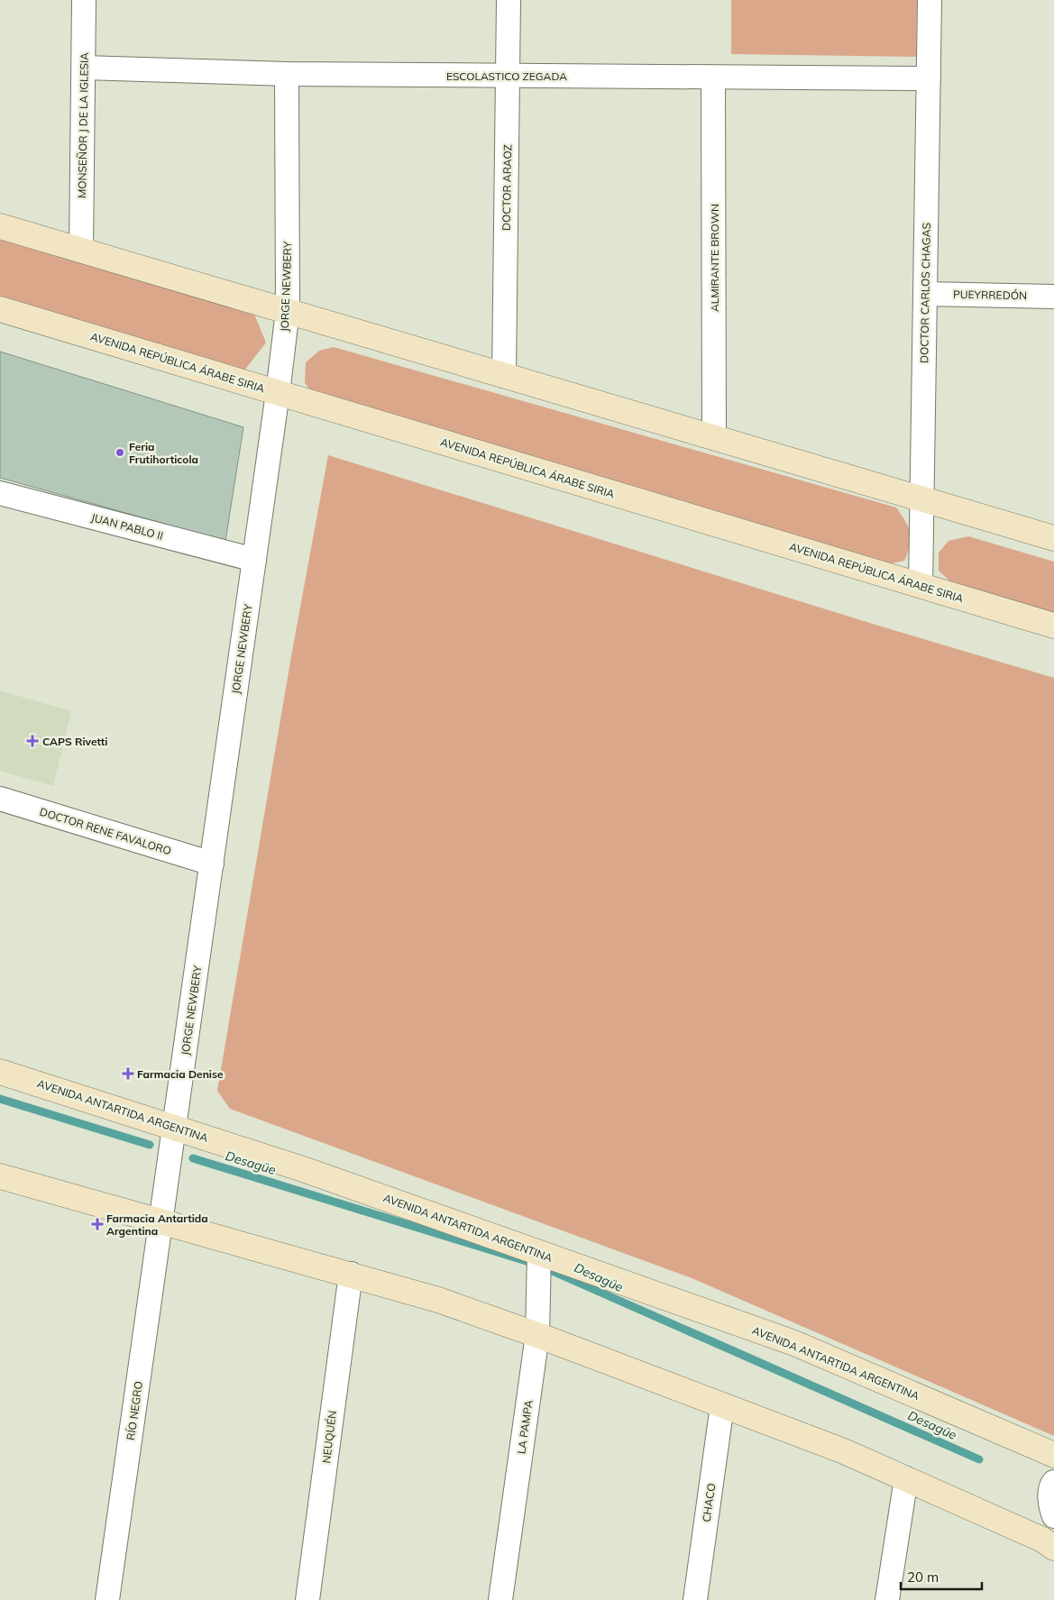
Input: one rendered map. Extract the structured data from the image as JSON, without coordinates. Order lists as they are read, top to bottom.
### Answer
{
  "streets": {
    "street": [
      "ESCOLASTICO ZEGADA",
      "MONSEÑOR J DE LA IGLESIA",
      "DOCTOR ARAOZ",
      "ALMIRANTE BROWN",
      "JORGE NEWBERY",
      "DOCTOR CARLOS CHAGAS",
      "PUEYRREDÓN",
      "AVENIDA REPÚBLICA ÁRABE SIRIA",
      "JUAN PABLO II",
      "DOCTOR RENE FAVALORO",
      "AVENIDA ANTARTIDA ARGENTINA",
      "RÍO NEGRO",
      "LA PAMPA",
      "NEUQUÉN",
      "CHACO"
    ]
  },
  "crossings": [
    ["ESCOLASTICO ZEGADA", "MONSEÑOR J DE LA IGLESIA"],
    ["ESCOLASTICO ZEGADA", "DOCTOR ARAOZ"],
    ["ESCOLASTICO ZEGADA", "ALMIRANTE BROWN"],
    ["ESCOLASTICO ZEGADA", "JORGE NEWBERY"],
    ["ESCOLASTICO ZEGADA", "DOCTOR CARLOS CHAGAS"],
    ["JORGE NEWBERY", "AVENIDA REPÚBLICA ÁRABE SIRIA"],
    ["JORGE NEWBERY", "JUAN PABLO II"],
    ["JORGE NEWBERY", "DOCTOR RENE FAVALORO"],
    ["JORGE NEWBERY", "AVENIDA ANTARTIDA ARGENTINA"],
    ["JORGE NEWBERY", "RÍO NEGRO"],
    ["DOCTOR CARLOS CHAGAS", "PUEYRREDÓN"],
    ["DOCTOR CARLOS CHAGAS", "AVENIDA REPÚBLICA ÁRABE SIRIA"],
    ["AVENIDA ANTARTIDA ARGENTINA", "LA PAMPA"]
  ],
  "water": ["Desagüe"],
  "places": {
    "other": ["Feria Frutihorticola"],
    "health": ["CAPS Rivetti", "Farmacia Denise", "Farmacia Antartida Argentina"]
  },
  "scale_bar": "20 m"
}
